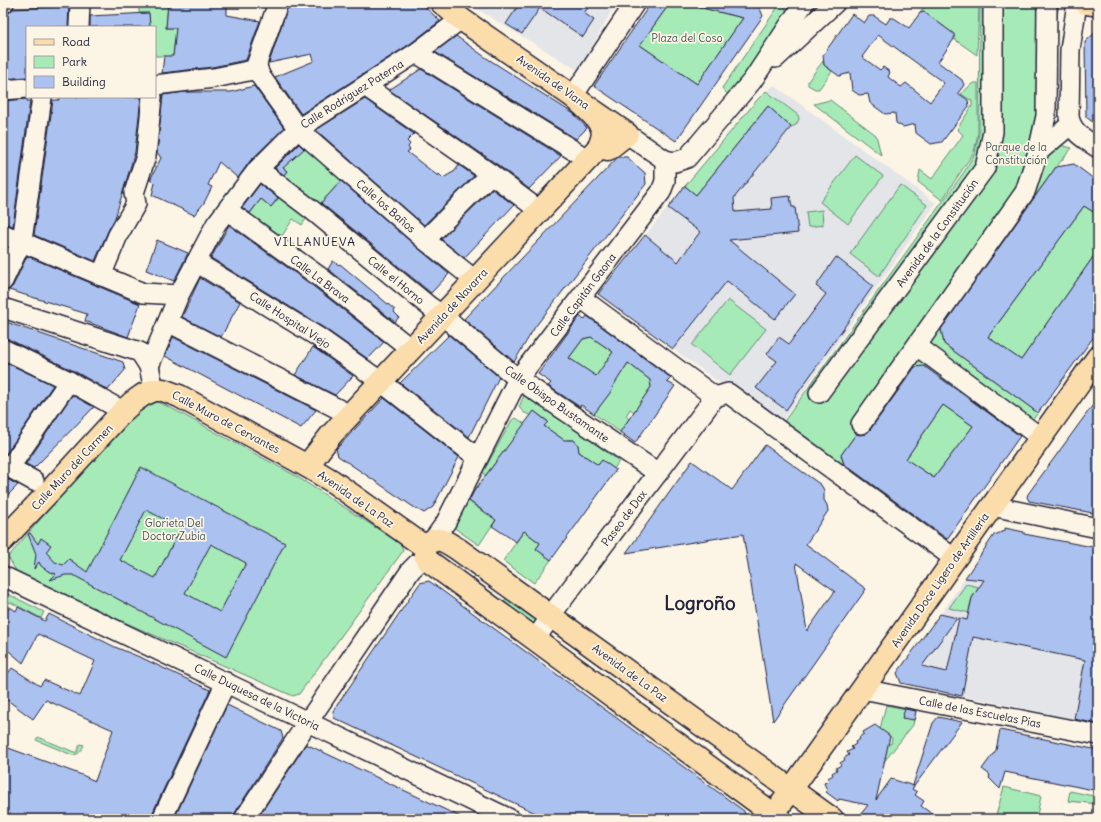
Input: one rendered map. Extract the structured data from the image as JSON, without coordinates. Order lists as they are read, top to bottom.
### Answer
{
  "streets": {
    "main road": [
      "Avenida de Viana",
      "Avenida de Navarra",
      "Calle Muro de Cervantes",
      "Calle Muro del Carmen",
      "Avenida de La Paz",
      "Avenida Doce Ligero de Artillería"
    ],
    "street": [
      "Calle Rodríguez Paterna",
      "Calle los Baños",
      "Avenida de la Constitución",
      "Calle La Brava",
      "Calle el Horno",
      "Calle Capitán Gaona",
      "Calle Hospital Viejo",
      "Calle Obispo Bustamante",
      "Paseo de Dax",
      "Calle Duquesa de la Victoria",
      "Calle de las Escuelas Pías"
    ]
  },
  "crossings": [
    ["Avenida de Viana", "Calle Rodríguez Paterna"],
    ["Avenida de Viana", "Calle Capitán Gaona"],
    ["Calle Rodríguez Paterna", "Calle los Baños"],
    ["Calle Rodríguez Paterna", "Calle La Brava"],
    ["Calle Rodríguez Paterna", "Calle el Horno"],
    ["Calle Rodríguez Paterna", "Calle Hospital Viejo"],
    ["Calle los Baños", "Avenida de Navarra"],
    ["Calle La Brava", "Avenida de Navarra"],
    ["Calle el Horno", "Avenida de Navarra"],
    ["Calle el Horno", "Calle Obispo Bustamante"],
    ["Calle Capitán Gaona", "Calle Hospital Viejo"],
    ["Calle Capitán Gaona", "Calle Obispo Bustamante"],
    ["Calle Capitán Gaona", "Avenida de La Paz"],
    ["Avenida de Navarra", "Calle Hospital Viejo"],
    ["Avenida de Navarra", "Calle Obispo Bustamante"],
    ["Avenida de Navarra", "Calle Muro de Cervantes"],
    ["Avenida de Navarra", "Avenida de La Paz"],
    ["Calle Obispo Bustamante", "Paseo de Dax"],
    ["Calle Muro de Cervantes", "Calle Muro del Carmen"],
    ["Calle Muro de Cervantes", "Avenida de La Paz"],
    ["Avenida de La Paz", "Paseo de Dax"],
    ["Avenida de La Paz", "Avenida Doce Ligero de Artillería"],
    ["Avenida Doce Ligero de Artillería", "Calle de las Escuelas Pías"]
  ],
  "districts": ["VILLANUEVA", "Logroño"],
  "parks": ["Plaza del Coso", "Parque de la Constitución", "Glorieta Del Doctor Zubía"],
  "legend": ["Road", "Park", "Building"]
}
